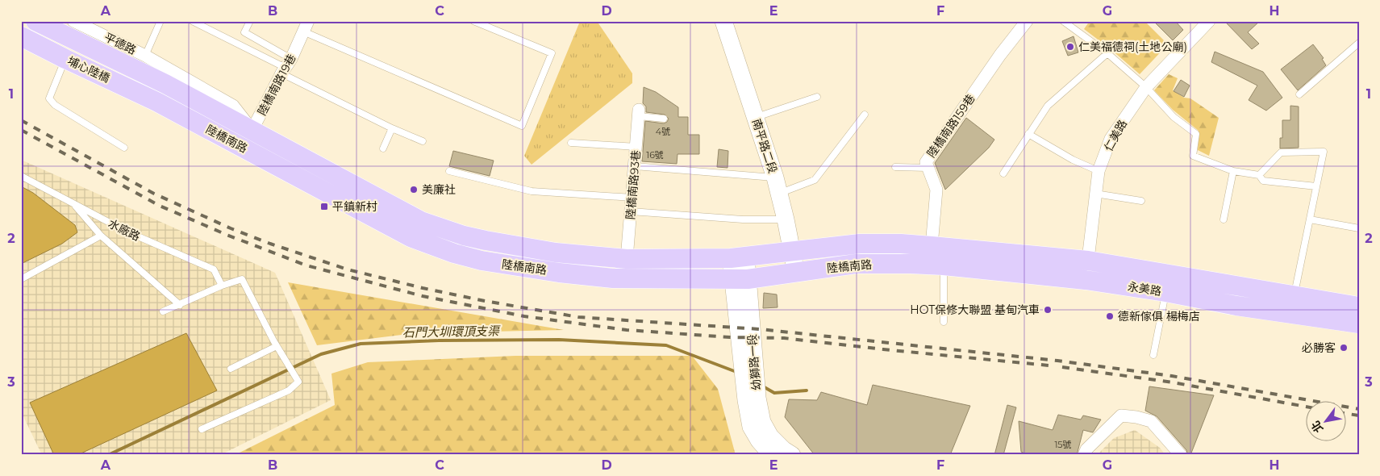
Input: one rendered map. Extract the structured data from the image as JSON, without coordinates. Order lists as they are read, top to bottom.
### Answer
{
  "streets": {
    "main road": ["埔心陸橋", "陸橋南路", "永美路"],
    "street": [
      "平德路",
      "陸橋南路19巷",
      "陸橋南路159巷",
      "仁美路",
      "南平路二段",
      "陸橋南路93巷",
      "幼獅路一段"
    ],
    "lane": ["水廠路"]
  },
  "crossings": [
    ["平德路", "陸橋南路"],
    ["埔心陸橋", "陸橋南路"],
    ["陸橋南路19巷", "陸橋南路"],
    ["陸橋南路159巷", "陸橋南路"],
    ["陸橋南路159巷", "永美路"],
    ["仁美路", "永美路"],
    ["陸橋南路", "南平路二段"],
    ["陸橋南路", "陸橋南路93巷"],
    ["陸橋南路", "永美路"],
    ["陸橋南路", "幼獅路一段"]
  ],
  "water": ["石門大圳環頂支渠"],
  "places": {
    "other": [
      "仁美福德祠(土地公廟)",
      "美廉社",
      "HOT保修大聯盟 基甸汽車",
      "德新傢俱 楊梅店",
      "必勝客"
    ],
    "transit": ["平鎮新村"]
  },
  "house_numbers": ["4號", "16號", "15號"],
  "north": "bottom left",
  "grid": {
    "columns": [
      "A",
      "B",
      "C",
      "D",
      "E",
      "F",
      "G",
      "H"
    ],
    "rows": ["1", "2", "3"]
  }
}
